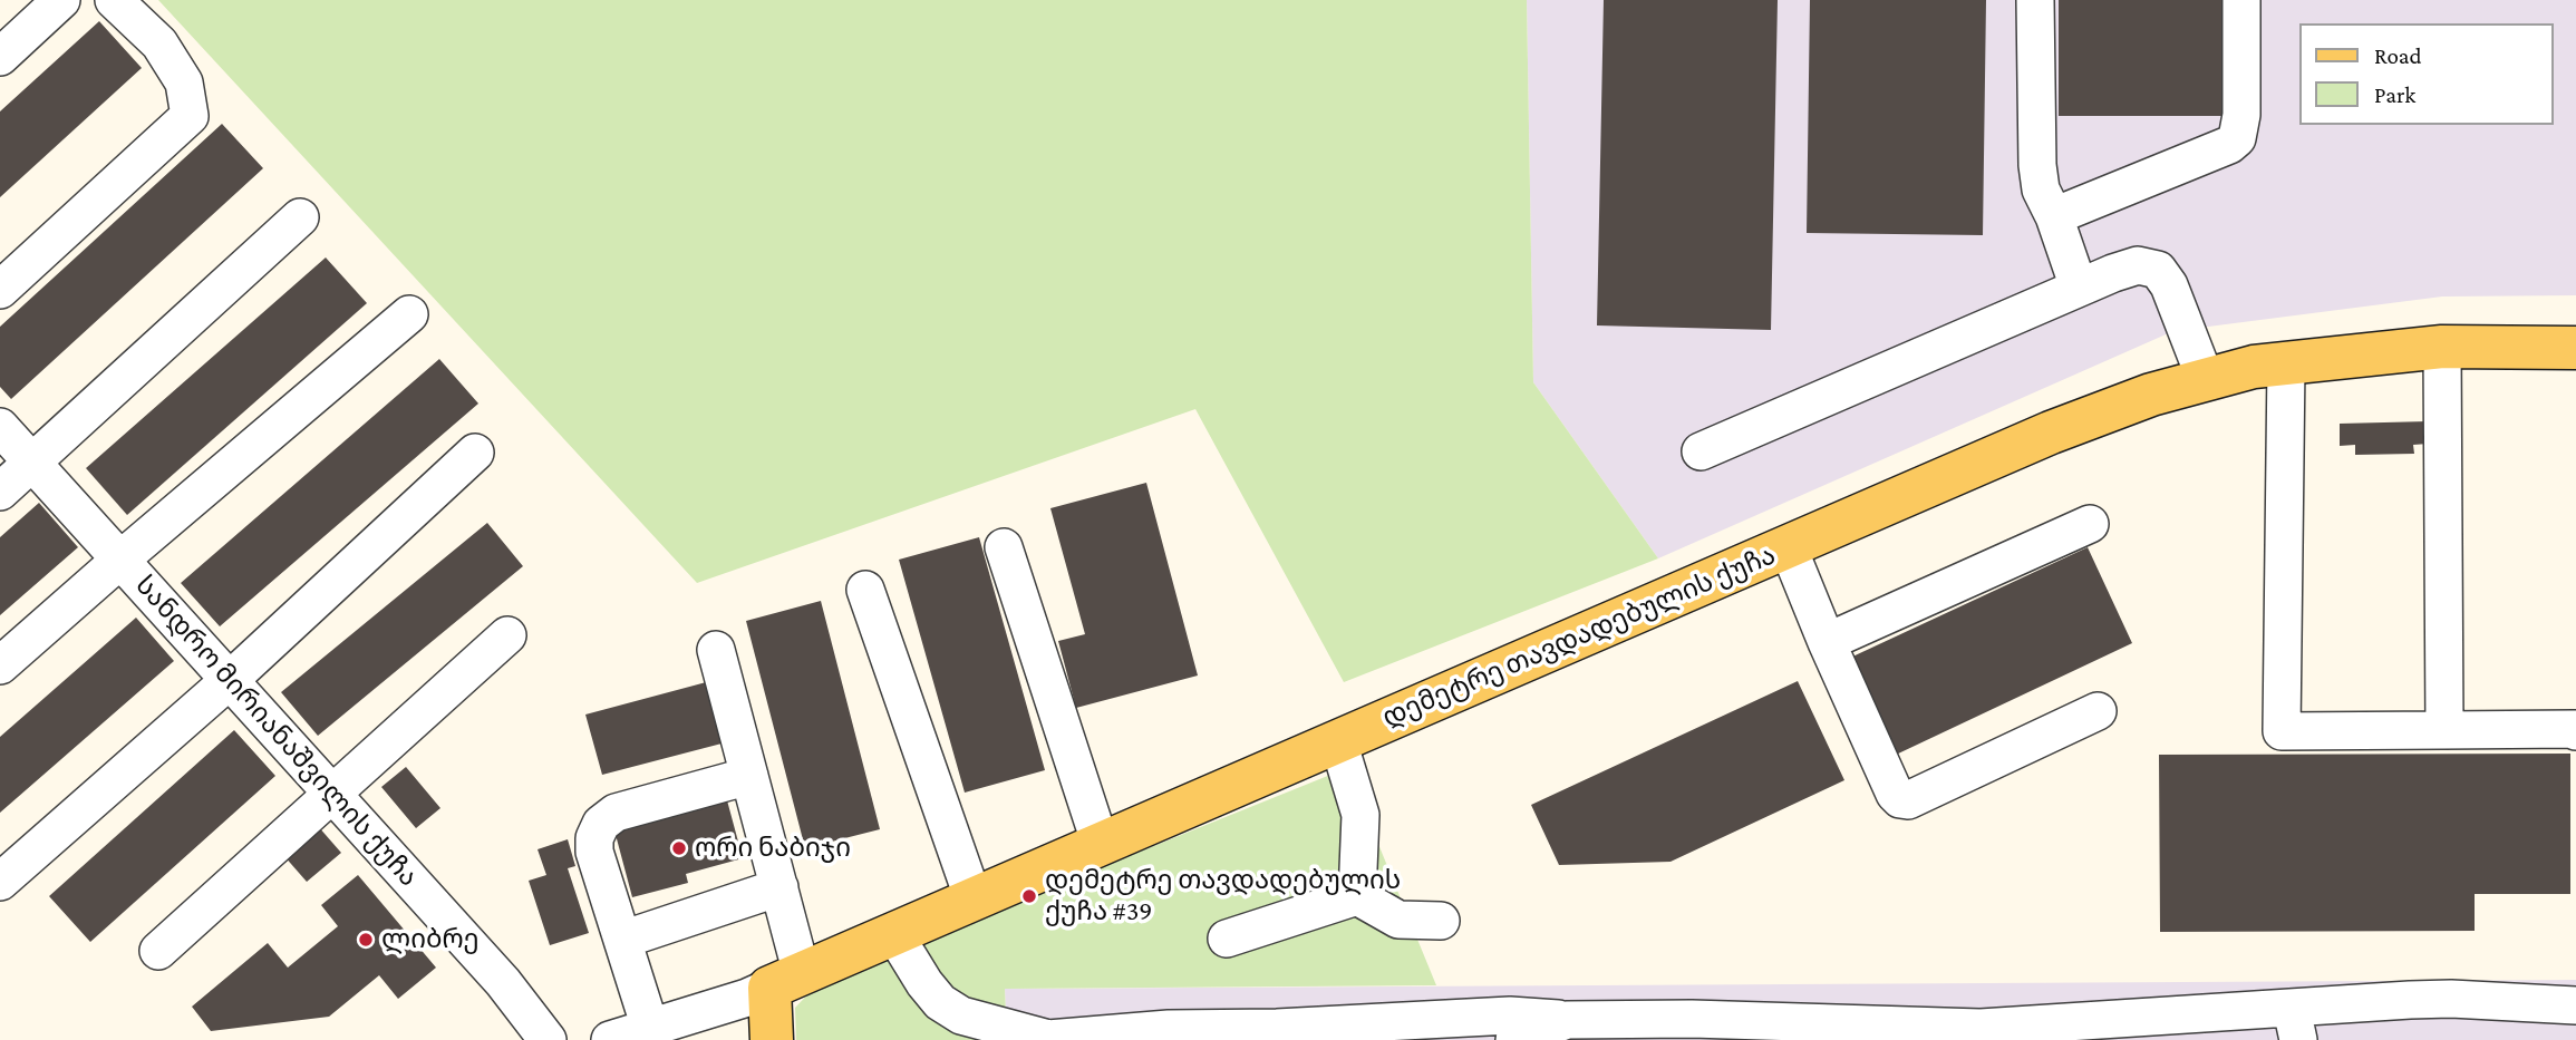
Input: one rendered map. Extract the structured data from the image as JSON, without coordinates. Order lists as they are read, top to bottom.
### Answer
{
  "streets": {
    "main road": ["დემეტრე თავდადებულის ქუჩა"],
    "street": ["სანდრო მირიანაშვილის ქუჩა"]
  },
  "places": ["ორი ნაბიჯი", "დემეტრე თავდადებულის ქუჩა #39", "ლიბრე"],
  "legend": ["Road", "Park"]
}
